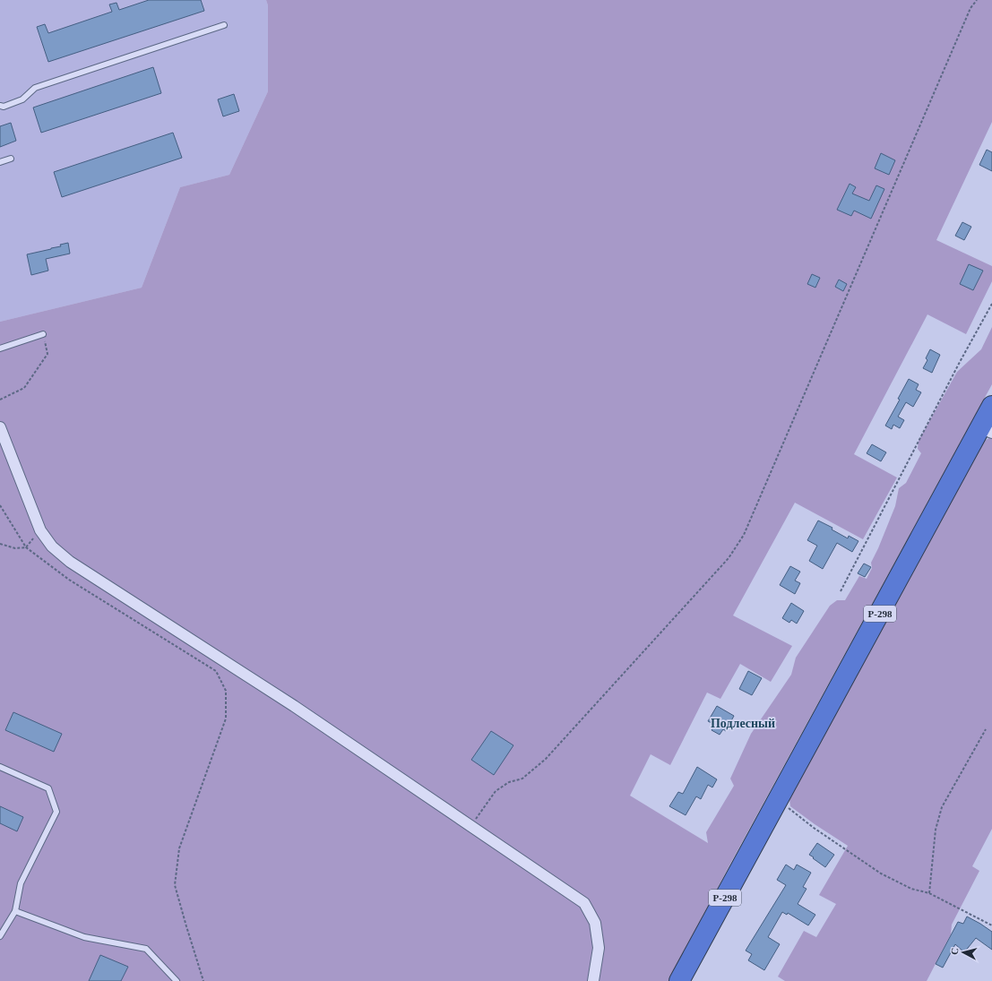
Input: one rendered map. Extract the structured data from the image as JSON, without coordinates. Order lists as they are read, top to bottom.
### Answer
{
  "streets": {
    "highway": ["Р-298"]
  },
  "districts": ["Подлесный"],
  "north": "left"
}
